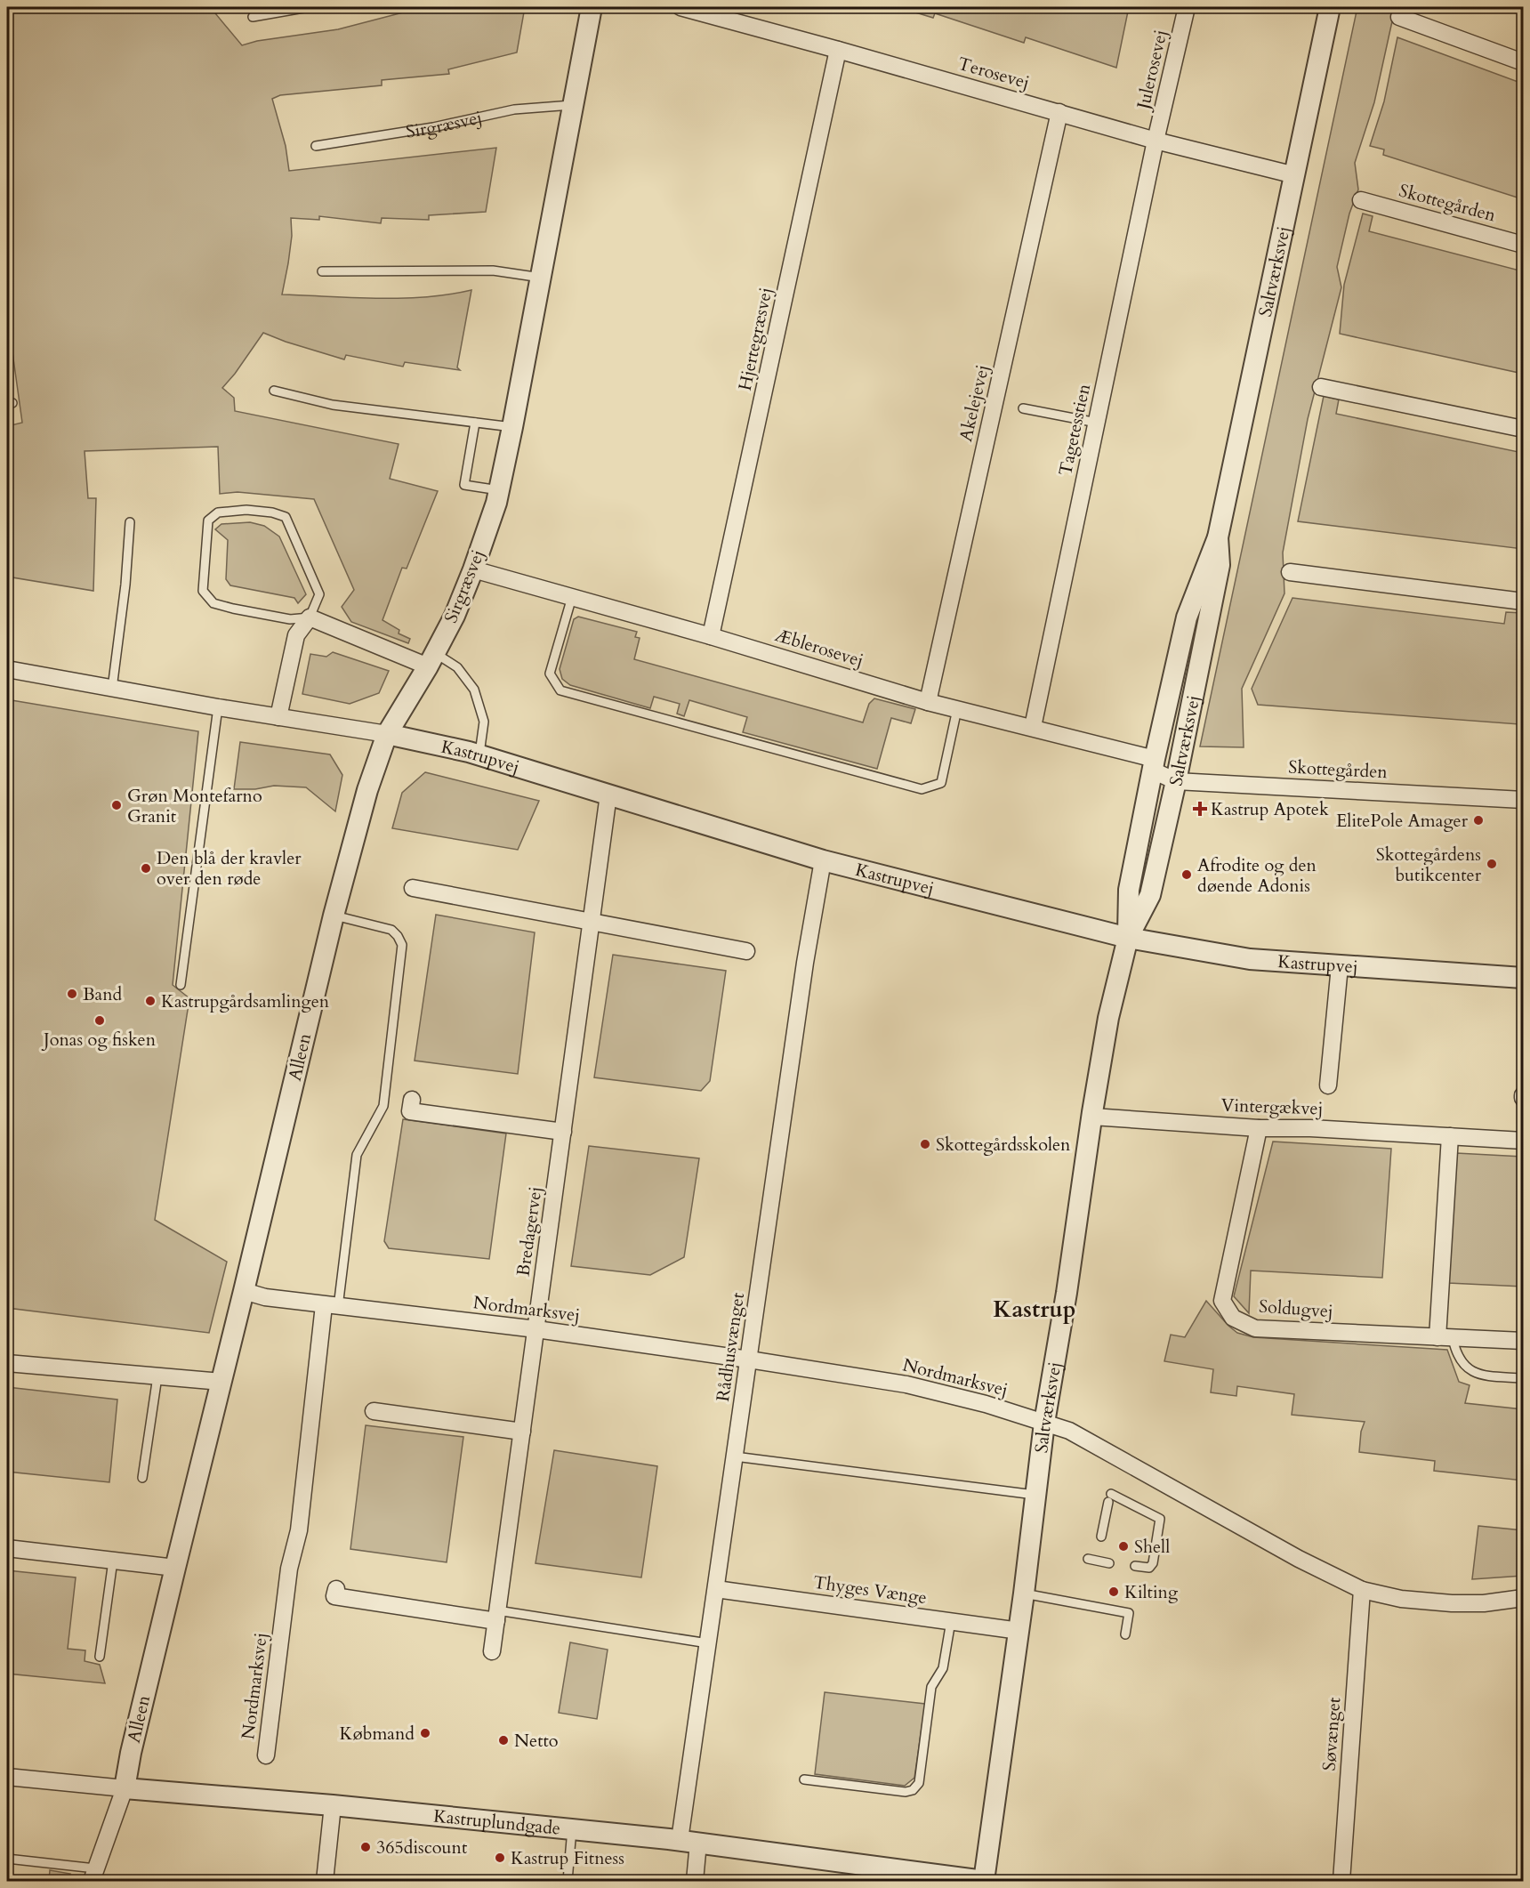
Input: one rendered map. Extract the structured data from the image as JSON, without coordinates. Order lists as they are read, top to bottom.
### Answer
{
  "streets": {
    "street": [
      "Julerosevej",
      "Terosevej",
      "Sirgræsvej",
      "Skottegården",
      "Saltværksvej",
      "Hjertegræsvej",
      "Akelejevej",
      "Tagetesstien",
      "Æblerosevej",
      "Kastrupvej",
      "Alleen",
      "Vintergækvej",
      "Bredagervej",
      "Nordmarksvej",
      "Soldugvej",
      "Rådhusvænget",
      "Thyges Vænge",
      "Søvænget",
      "Kastruplundgade"
    ]
  },
  "crossings": [
    ["Julerosevej", "Terosevej"],
    ["Julerosevej", "Tagetesstien"],
    ["Terosevej", "Saltværksvej"],
    ["Terosevej", "Hjertegræsvej"],
    ["Terosevej", "Akelejevej"],
    ["Terosevej", "Tagetesstien"],
    ["Sirgræsvej", "Æblerosevej"],
    ["Sirgræsvej", "Kastrupvej"],
    ["Sirgræsvej", "Alleen"],
    ["Skottegården", "Saltværksvej"],
    ["Skottegården", "Æblerosevej"],
    ["Saltværksvej", "Æblerosevej"],
    ["Saltværksvej", "Kastrupvej"],
    ["Saltværksvej", "Vintergækvej"],
    ["Saltværksvej", "Nordmarksvej"],
    ["Saltværksvej", "Thyges Vænge"],
    ["Saltværksvej", "Kastruplundgade"],
    ["Hjertegræsvej", "Æblerosevej"],
    ["Akelejevej", "Æblerosevej"],
    ["Tagetesstien", "Æblerosevej"],
    ["Kastrupvej", "Alleen"],
    ["Kastrupvej", "Bredagervej"],
    ["Kastrupvej", "Rådhusvænget"],
    ["Alleen", "Nordmarksvej"],
    ["Alleen", "Kastruplundgade"],
    ["Vintergækvej", "Soldugvej"],
    ["Bredagervej", "Nordmarksvej"],
    ["Nordmarksvej", "Rådhusvænget"],
    ["Nordmarksvej", "Søvænget"],
    ["Rådhusvænget", "Thyges Vænge"],
    ["Rådhusvænget", "Kastruplundgade"]
  ],
  "districts": ["Kastrup"],
  "places": {
    "other": [
      "Grøn Montefarno Granit",
      "ElitePole Amager",
      "Skottegårdens butikcenter",
      "Den blå der kravler over den røde",
      "Afrodite og den døende Adonis",
      "Band",
      "Kastrupgårdsamlingen",
      "Jonas og fisken",
      "Skottegårdsskolen",
      "Shell",
      "Kilting",
      "Købmand",
      "Netto",
      "365discount",
      "Kastrup Fitness"
    ],
    "health": ["Kastrup Apotek"]
  }
}
